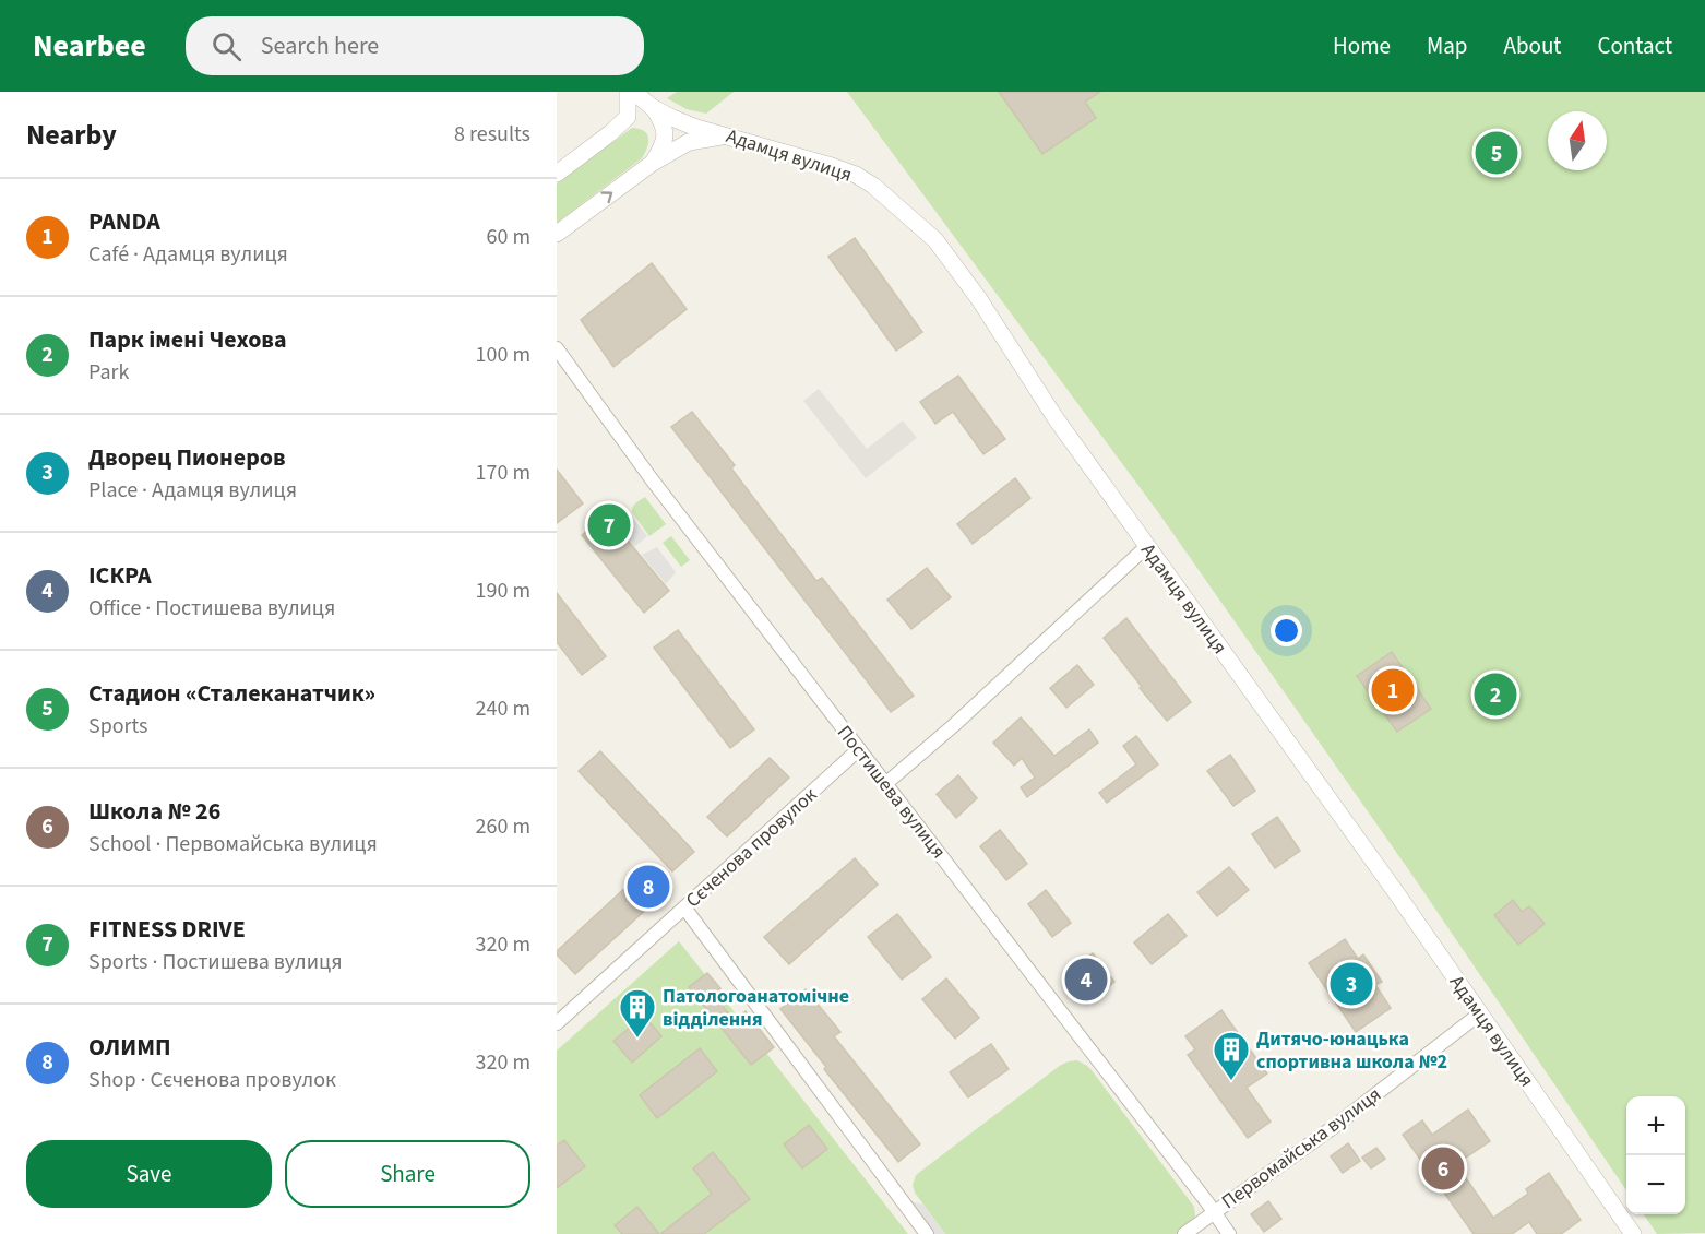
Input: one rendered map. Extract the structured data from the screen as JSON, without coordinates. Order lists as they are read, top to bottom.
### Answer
{
  "streets": {
    "street": [
      "Адамця вулиця",
      "Постишева вулиця",
      "Сєченова провулок",
      "Первомайська вулиця"
    ]
  },
  "crossings": [
    ["Адамця вулиця", "Первомайська вулиця"],
    ["Постишева вулиця", "Сєченова провулок"],
    ["Постишева вулиця", "Первомайська вулиця"]
  ],
  "places": {
    "building": ["Патологоанатомічне відділення", "Дитячо-юнацька спортивна школа №2"]
  },
  "north": "top",
  "page": {
    "header": "Nearbee",
    "search": "Search here",
    "nav": [
      "Home",
      "Map",
      "About",
      "Contact"
    ],
    "heading": ["Nearby", "8 results"],
    "pins": [
      "5",
      "7",
      "1",
      "2",
      "8",
      "4",
      "3",
      "6"
    ],
    "list": [
      {
        "mark": "1",
        "name": "PANDA",
        "note": "Café · Адамця вулиця",
        "value": "60 m"
      },
      {
        "mark": "2",
        "name": "Парк імені Чехова",
        "note": "Park",
        "value": "100 m"
      },
      {
        "mark": "3",
        "name": "Дворец Пионеров",
        "note": "Place · Адамця вулиця",
        "value": "170 m"
      },
      {
        "mark": "4",
        "name": "ІСКРА",
        "note": "Office · Постишева вулиця",
        "value": "190 m"
      },
      {
        "mark": "5",
        "name": "Стадион «Сталеканатчик»",
        "note": "Sports",
        "value": "240 m"
      },
      {
        "mark": "6",
        "name": "Школа № 26",
        "note": "School · Первомайська вулиця",
        "value": "260 m"
      },
      {
        "mark": "7",
        "name": "FITNESS DRIVE",
        "note": "Sports · Постишева вулиця",
        "value": "320 m"
      },
      {
        "mark": "8",
        "name": "ОЛИМП",
        "note": "Shop · Сєченова провулок",
        "value": "320 m"
      }
    ],
    "map_buttons": ["+", "−"],
    "buttons": ["Save", "Share"]
  }
}
